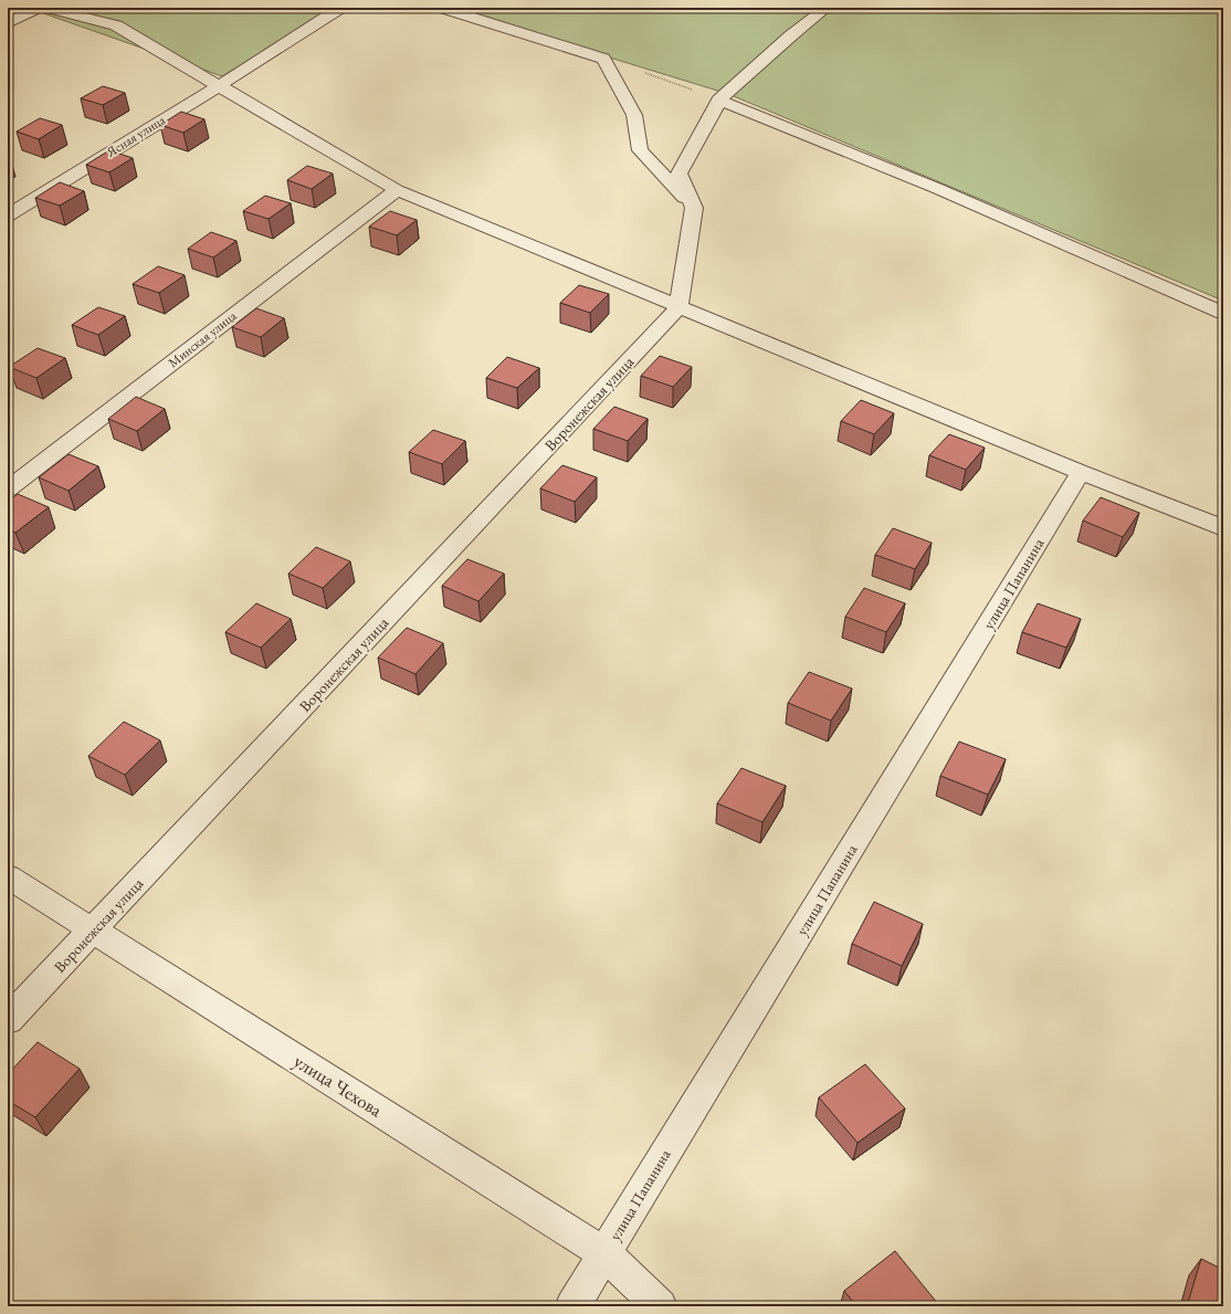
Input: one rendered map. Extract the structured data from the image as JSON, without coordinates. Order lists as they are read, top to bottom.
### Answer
{
  "streets": {
    "street": [
      "Ясная улица",
      "Минская улица",
      "Воронежская улица",
      "улица Папанина",
      "улица Чехова"
    ]
  },
  "crossings": [
    ["Воронежская улица", "улица Чехова"],
    ["улица Папанина", "улица Чехова"]
  ]
}
